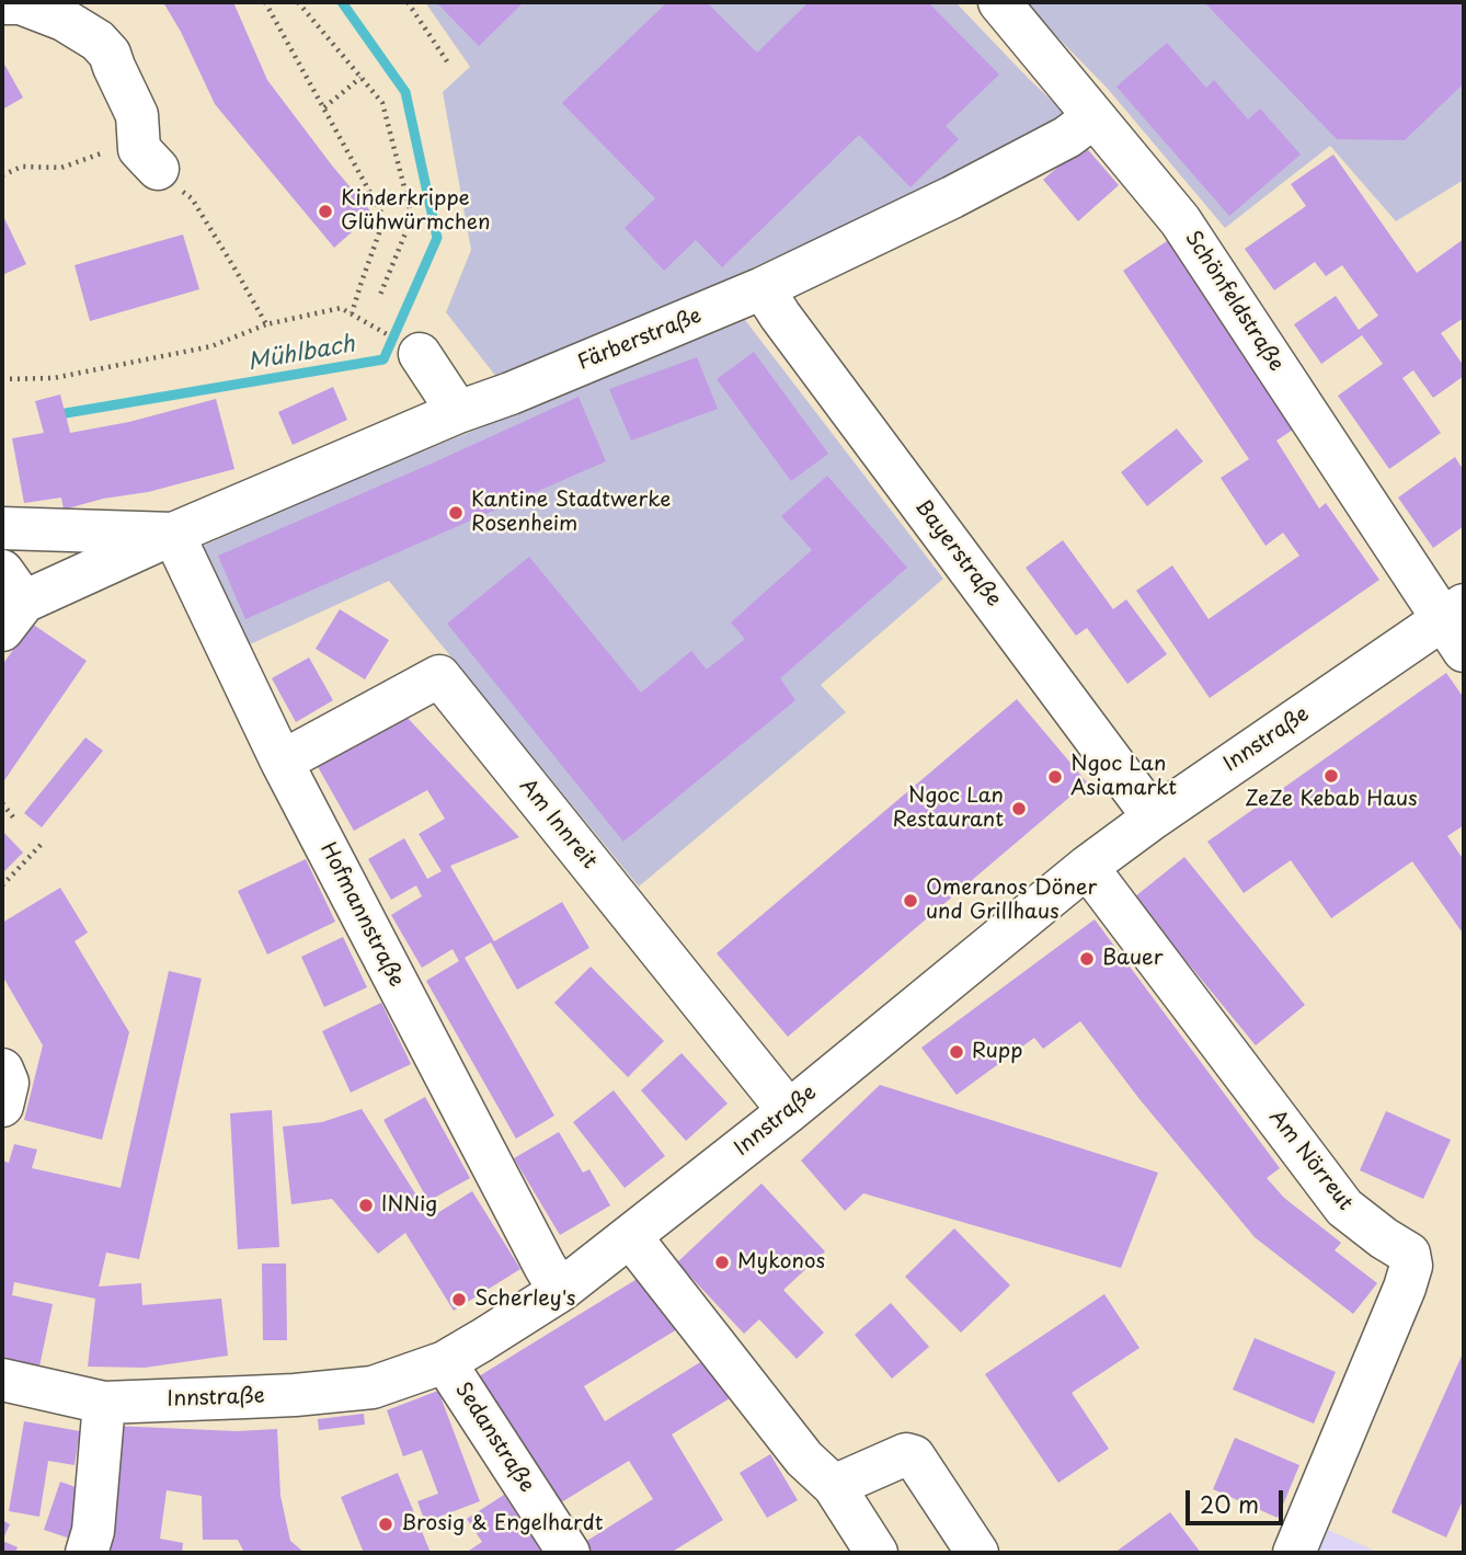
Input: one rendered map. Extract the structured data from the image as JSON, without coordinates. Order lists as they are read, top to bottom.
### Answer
{
  "streets": {
    "street": [
      "Schönfeldstraße",
      "Färberstraße",
      "Bayerstraße",
      "Innstraße",
      "Am Innreit",
      "Hofmannstraße",
      "Am Nörreut",
      "Sedanstraße"
    ]
  },
  "crossings": [
    ["Schönfeldstraße", "Färberstraße"],
    ["Schönfeldstraße", "Innstraße"],
    ["Färberstraße", "Bayerstraße"],
    ["Färberstraße", "Hofmannstraße"],
    ["Bayerstraße", "Innstraße"],
    ["Innstraße", "Am Innreit"],
    ["Innstraße", "Hofmannstraße"],
    ["Innstraße", "Am Nörreut"],
    ["Innstraße", "Sedanstraße"],
    ["Am Innreit", "Hofmannstraße"]
  ],
  "water": ["Mühlbach"],
  "places": [
    "Kinderkrippe Glühwürmchen",
    "Kantine Stadtwerke Rosenheim",
    "ZeZe Kebab Haus",
    "Ngoc Lan Asiamarkt",
    "Ngoc Lan Restaurant",
    "Omeranos Döner und Grillhaus",
    "Bauer",
    "Rupp",
    "INNig",
    "Mykonos",
    "Scherley's",
    "Brosig & Engelhardt"
  ],
  "scale_bar": "20 m"
}
